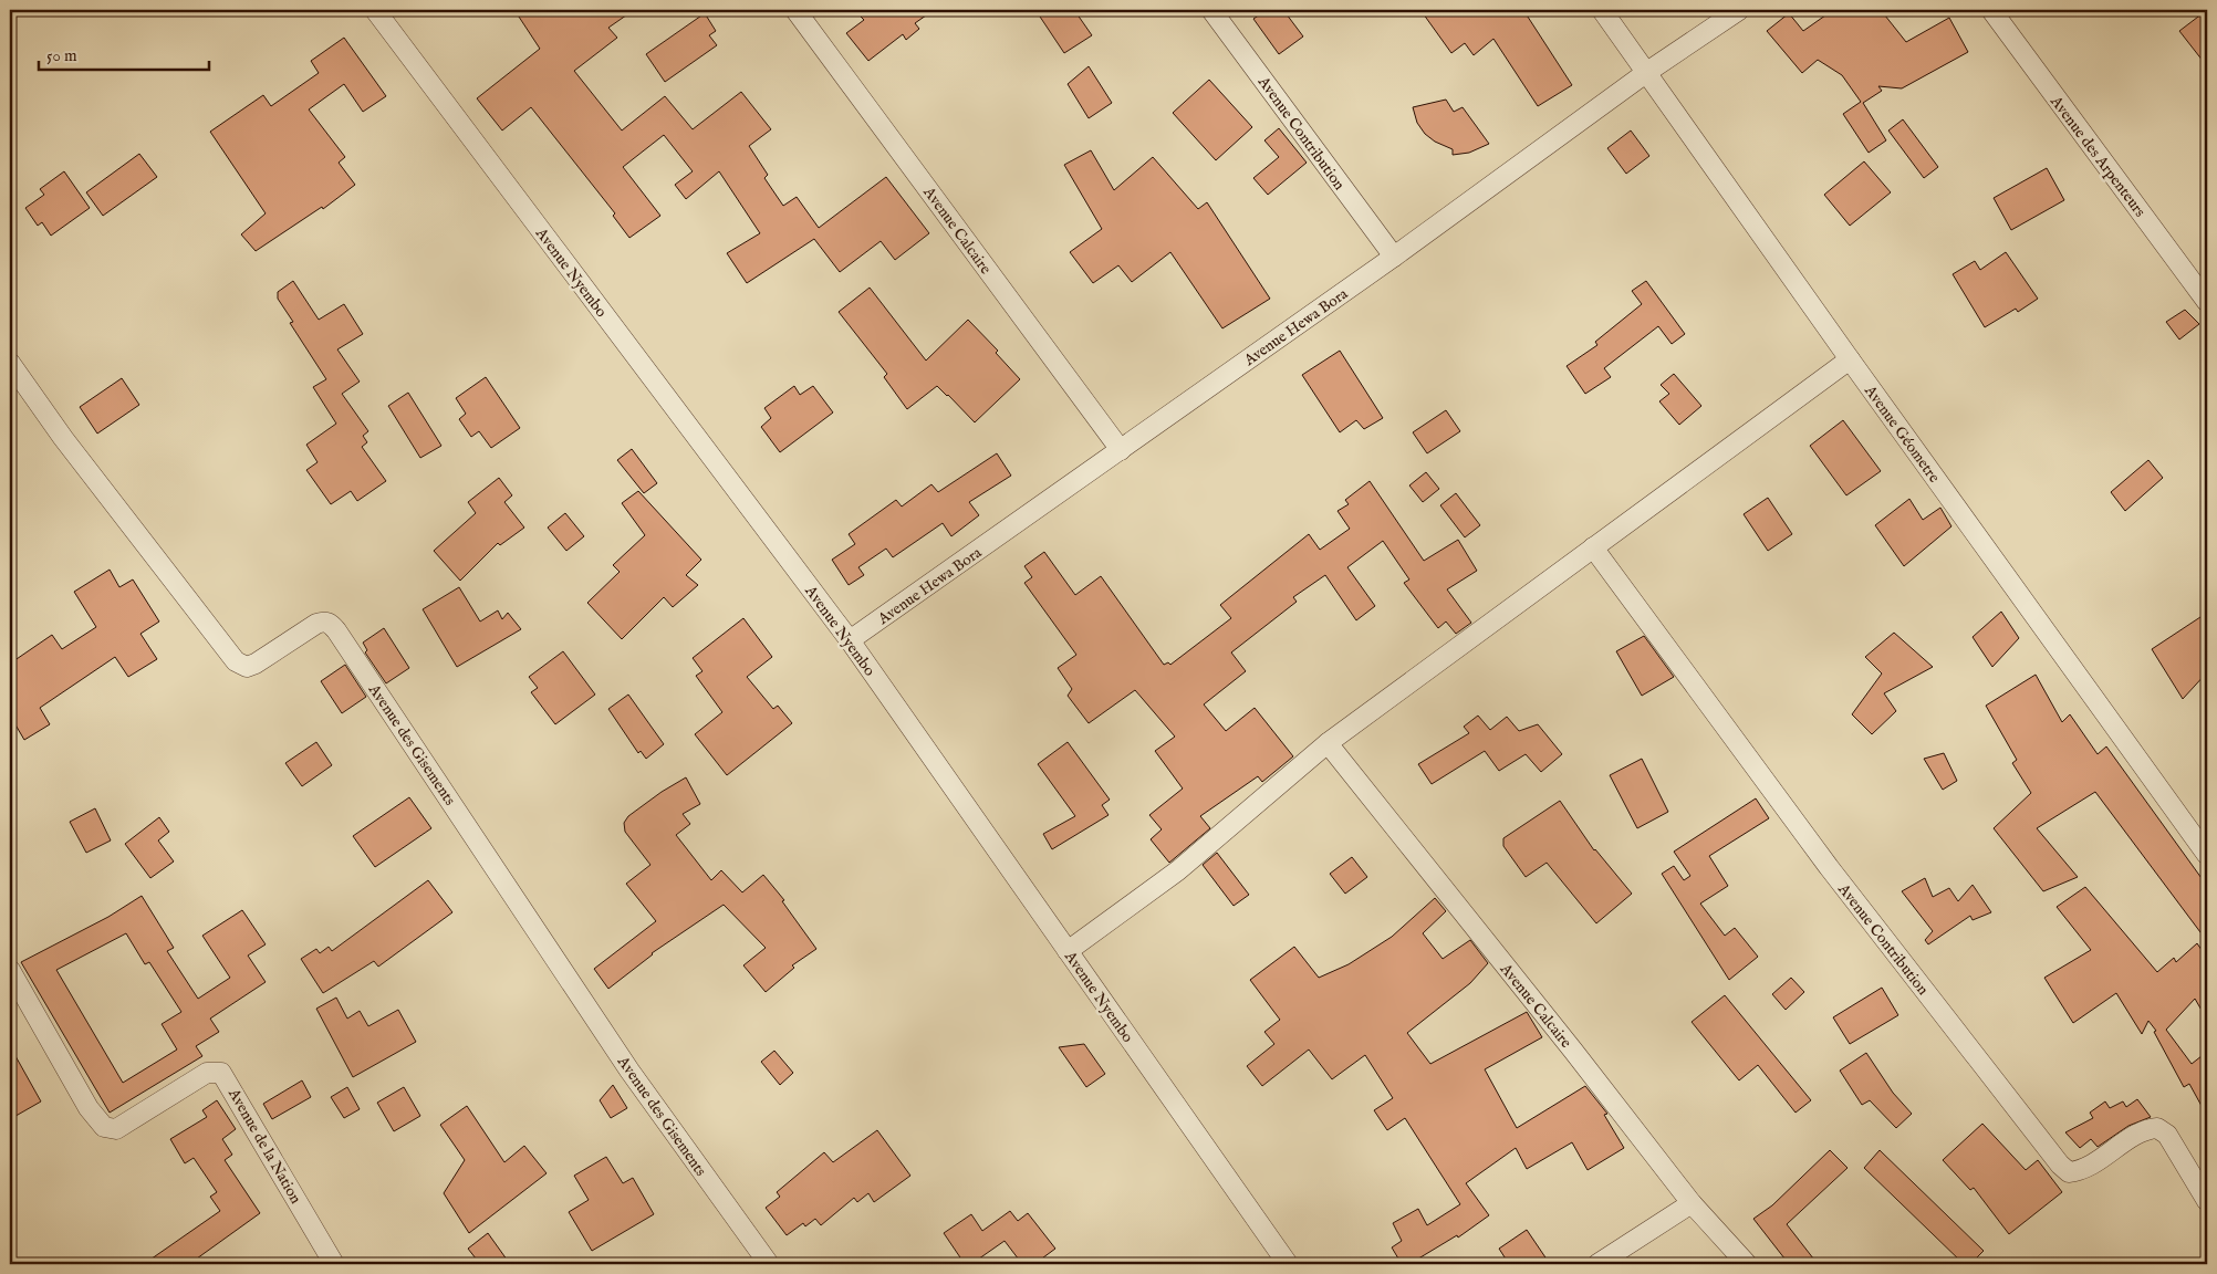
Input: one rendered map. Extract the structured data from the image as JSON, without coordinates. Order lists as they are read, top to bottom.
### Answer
{
  "streets": {
    "street": [
      "Avenue Contribution",
      "Avenue des Arpenteurs",
      "Avenue Calcaire",
      "Avenue Nyembo",
      "Avenue Hewa Bora",
      "Avenue Géometre",
      "Avenue des Gisements",
      "Avenue de la Nation"
    ]
  },
  "crossings": [
    ["Avenue Contribution", "Avenue Hewa Bora"],
    ["Avenue Calcaire", "Avenue Hewa Bora"],
    ["Avenue Nyembo", "Avenue Hewa Bora"],
    ["Avenue Hewa Bora", "Avenue Géometre"]
  ],
  "scale_bar": "50 m"
}
